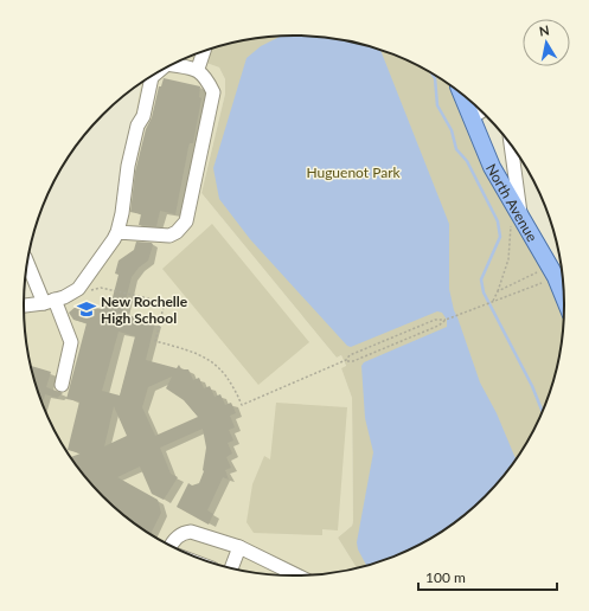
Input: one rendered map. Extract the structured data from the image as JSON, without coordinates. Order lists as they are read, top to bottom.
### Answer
{
  "streets": {
    "main road": ["North Avenue"]
  },
  "parks": ["Huguenot Park"],
  "places": {
    "school or university": ["New Rochelle High School"]
  },
  "scale_bar": "100 m",
  "north": "top"
}
